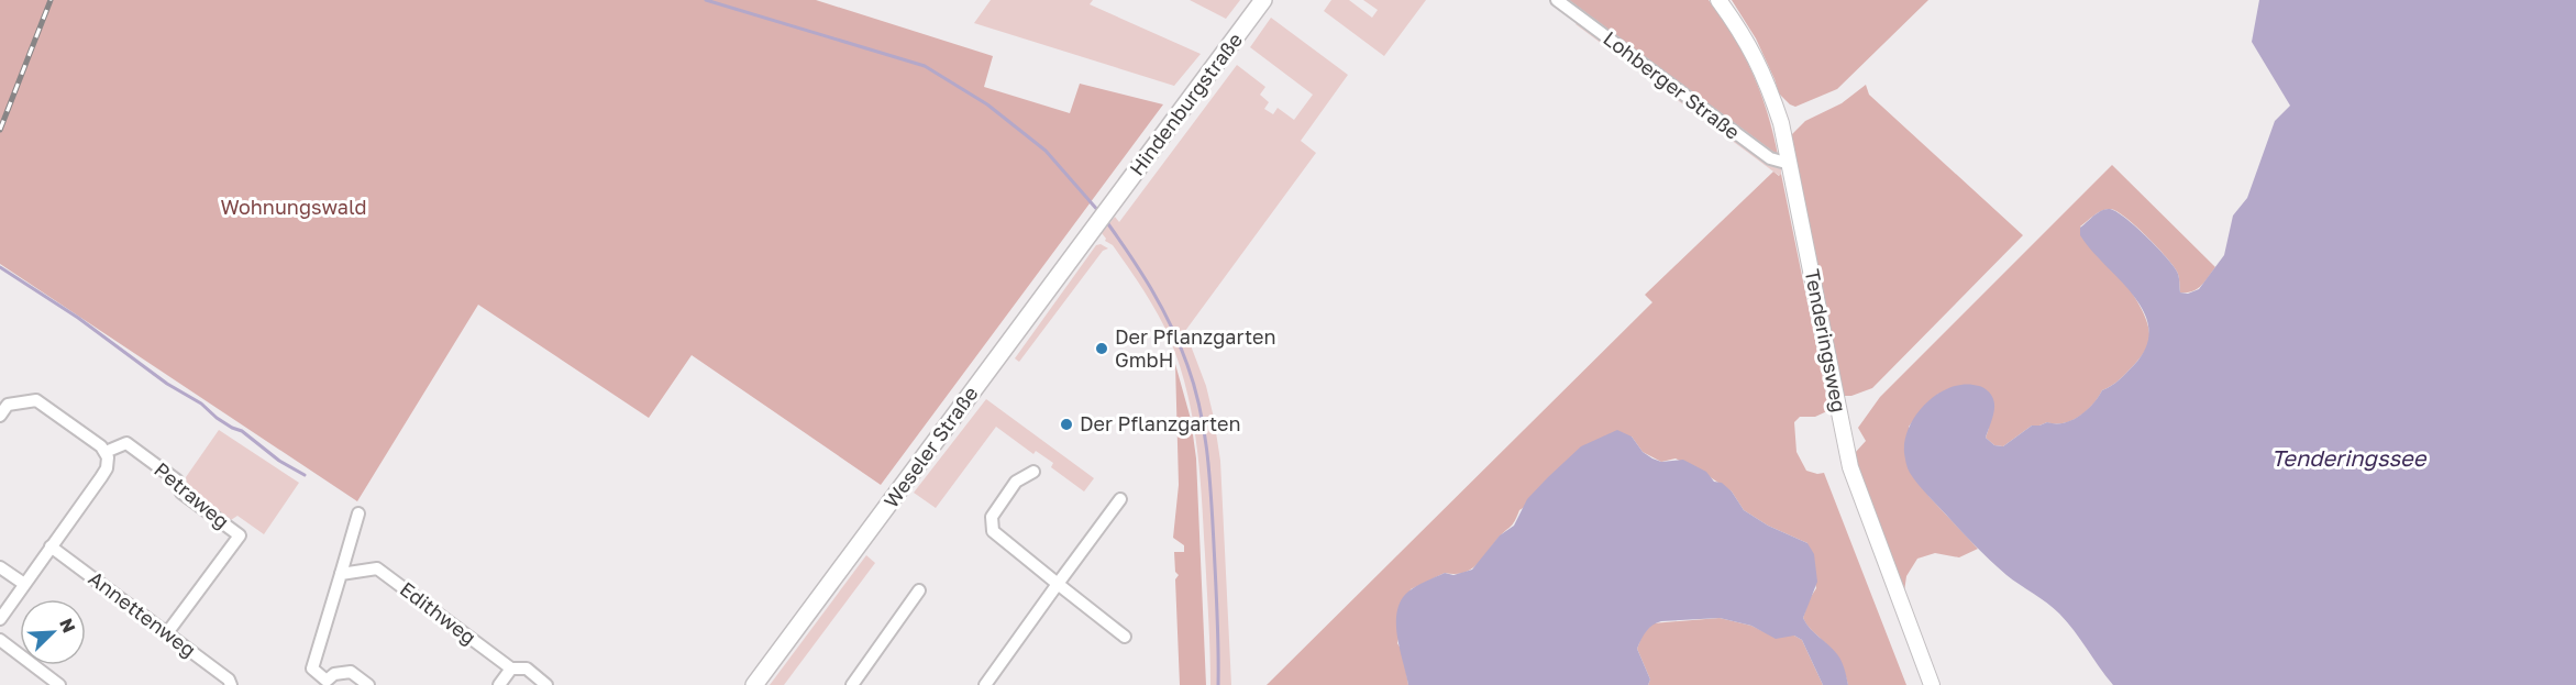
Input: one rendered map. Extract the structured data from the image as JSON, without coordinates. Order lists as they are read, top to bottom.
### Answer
{
  "streets": {
    "main road": ["Hindenburgstraße", "Weseler Straße"],
    "street": [
      "Lohberger Straße",
      "Tenderingsweg",
      "Petraweg",
      "Edithweg",
      "Annettenweg"
    ]
  },
  "crossings": [
    ["Lohberger Straße", "Tenderingsweg"],
    ["Hindenburgstraße", "Weseler Straße"],
    ["Petraweg", "Annettenweg"]
  ],
  "water": ["Tenderingssee"],
  "parks": ["Wohnungswald"],
  "places": ["Der Pflanzgarten GmbH", "Der Pflanzgarten"],
  "north": "top right"
}
